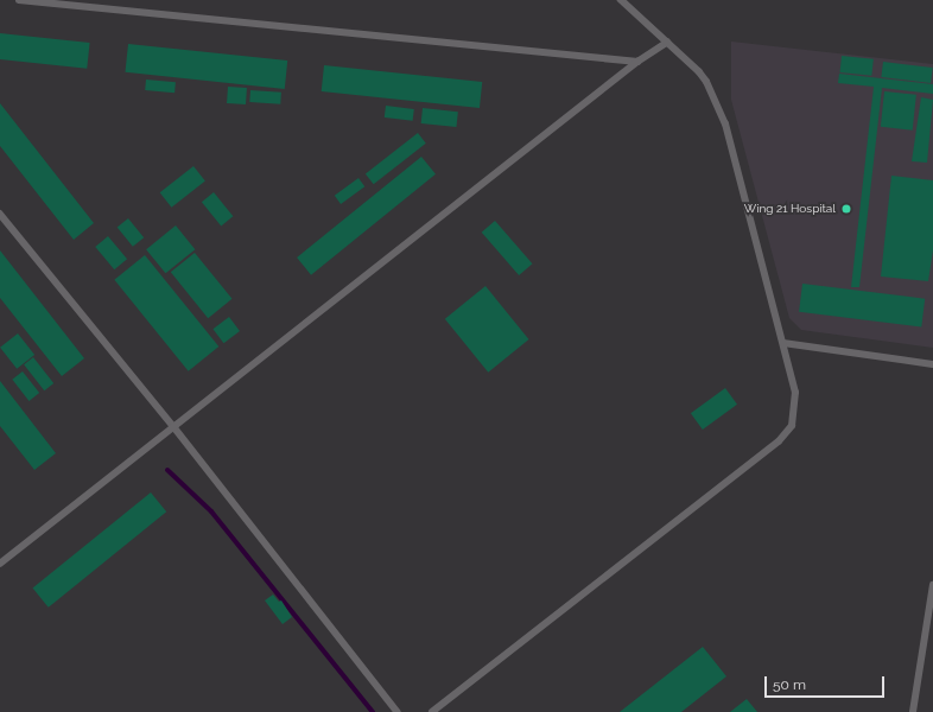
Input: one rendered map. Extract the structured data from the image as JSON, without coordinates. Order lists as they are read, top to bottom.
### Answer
{
  "places": ["Wing 21 Hospital"],
  "scale_bar": "50 m"
}
